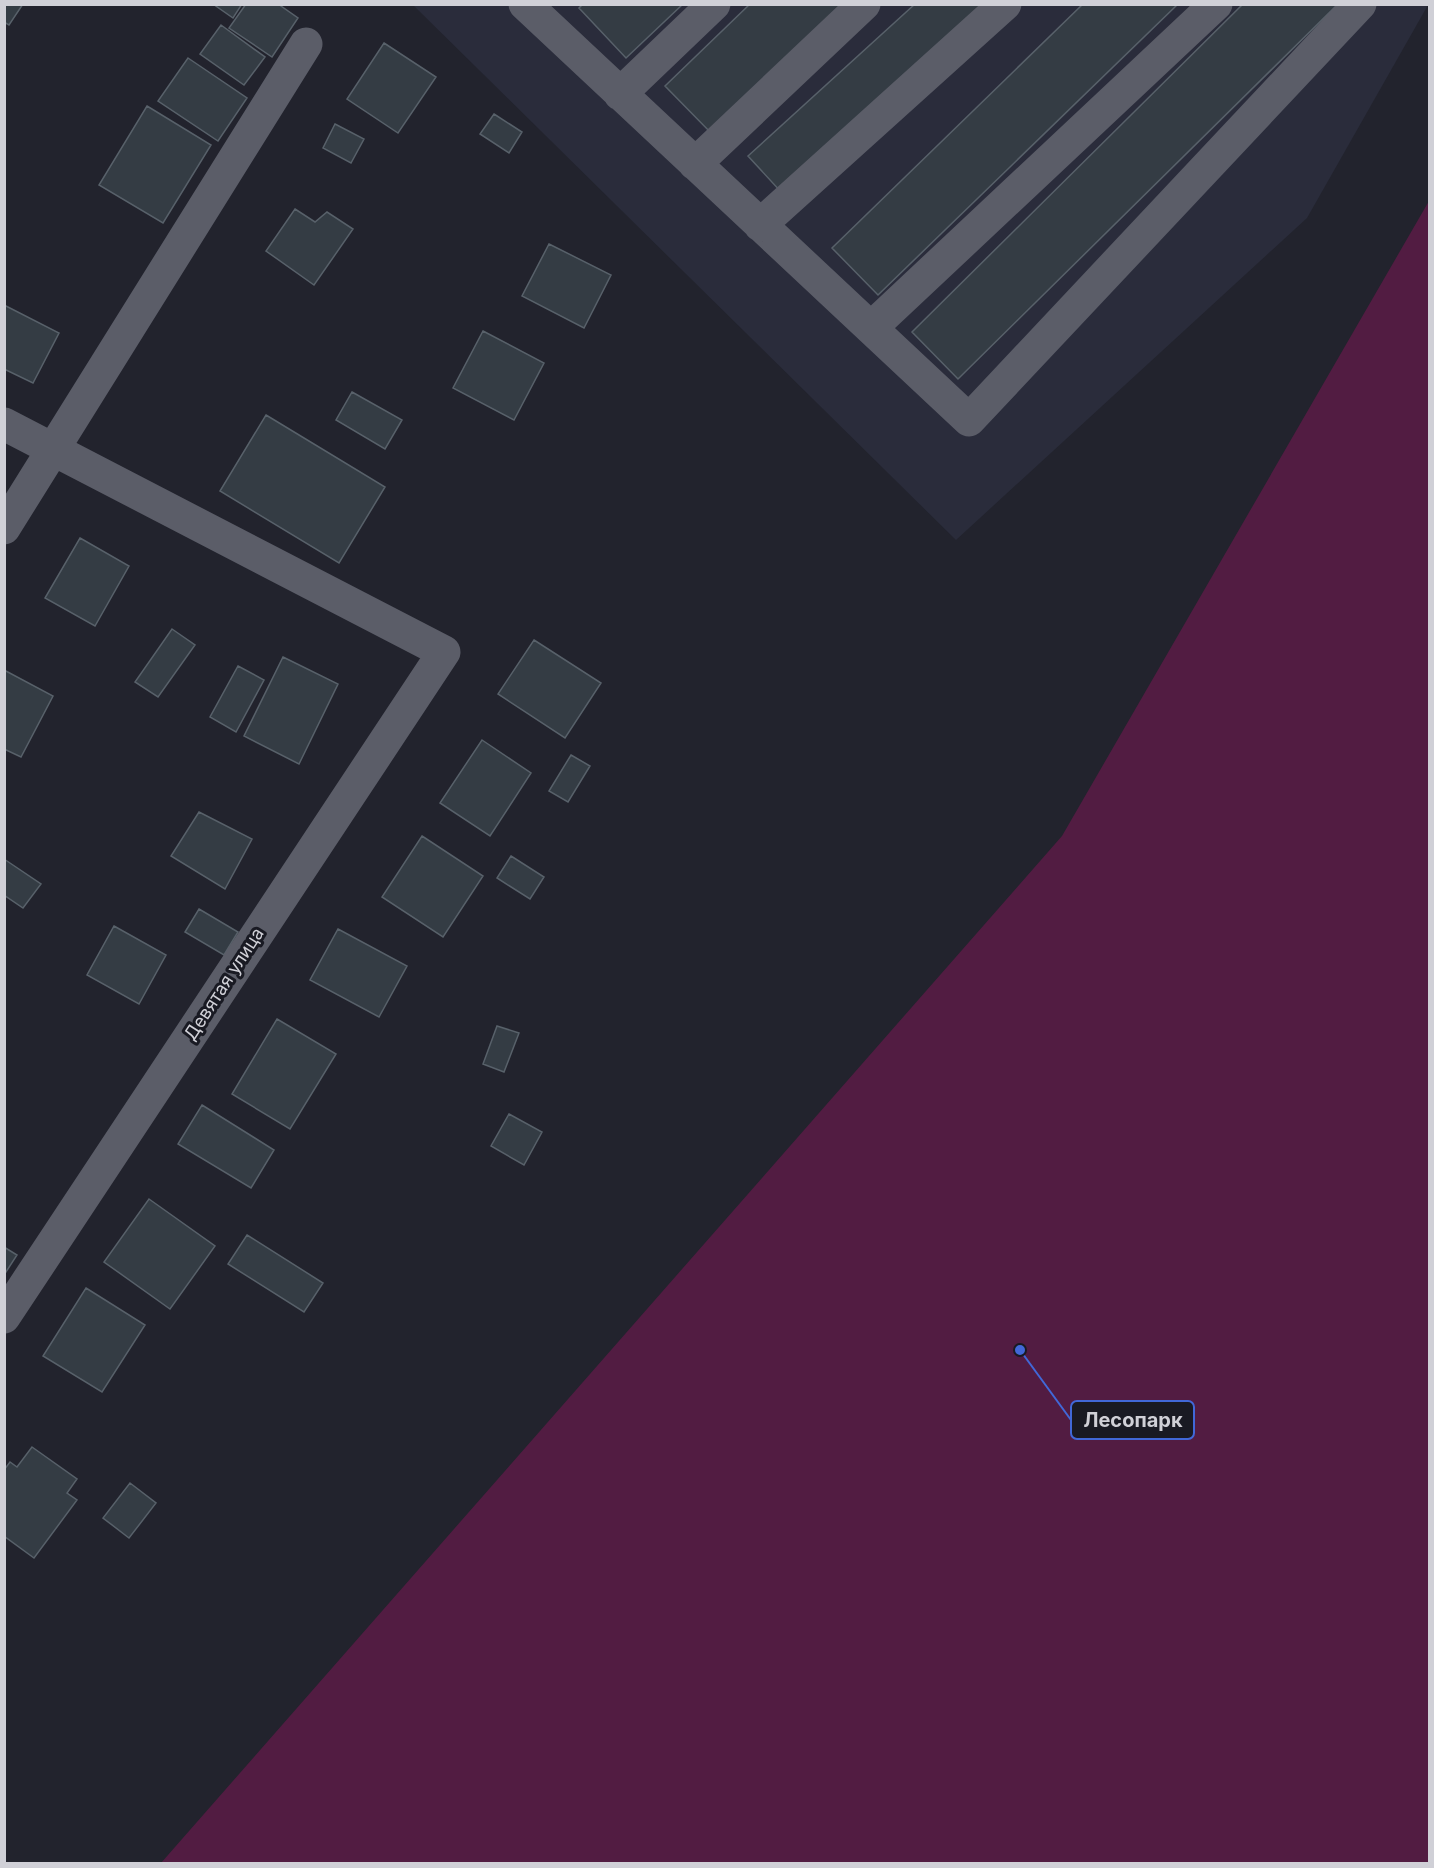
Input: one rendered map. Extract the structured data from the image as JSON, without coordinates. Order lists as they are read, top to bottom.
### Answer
{
  "streets": {
    "street": ["Девятая улица"]
  },
  "places": ["Лесопарк"]
}
